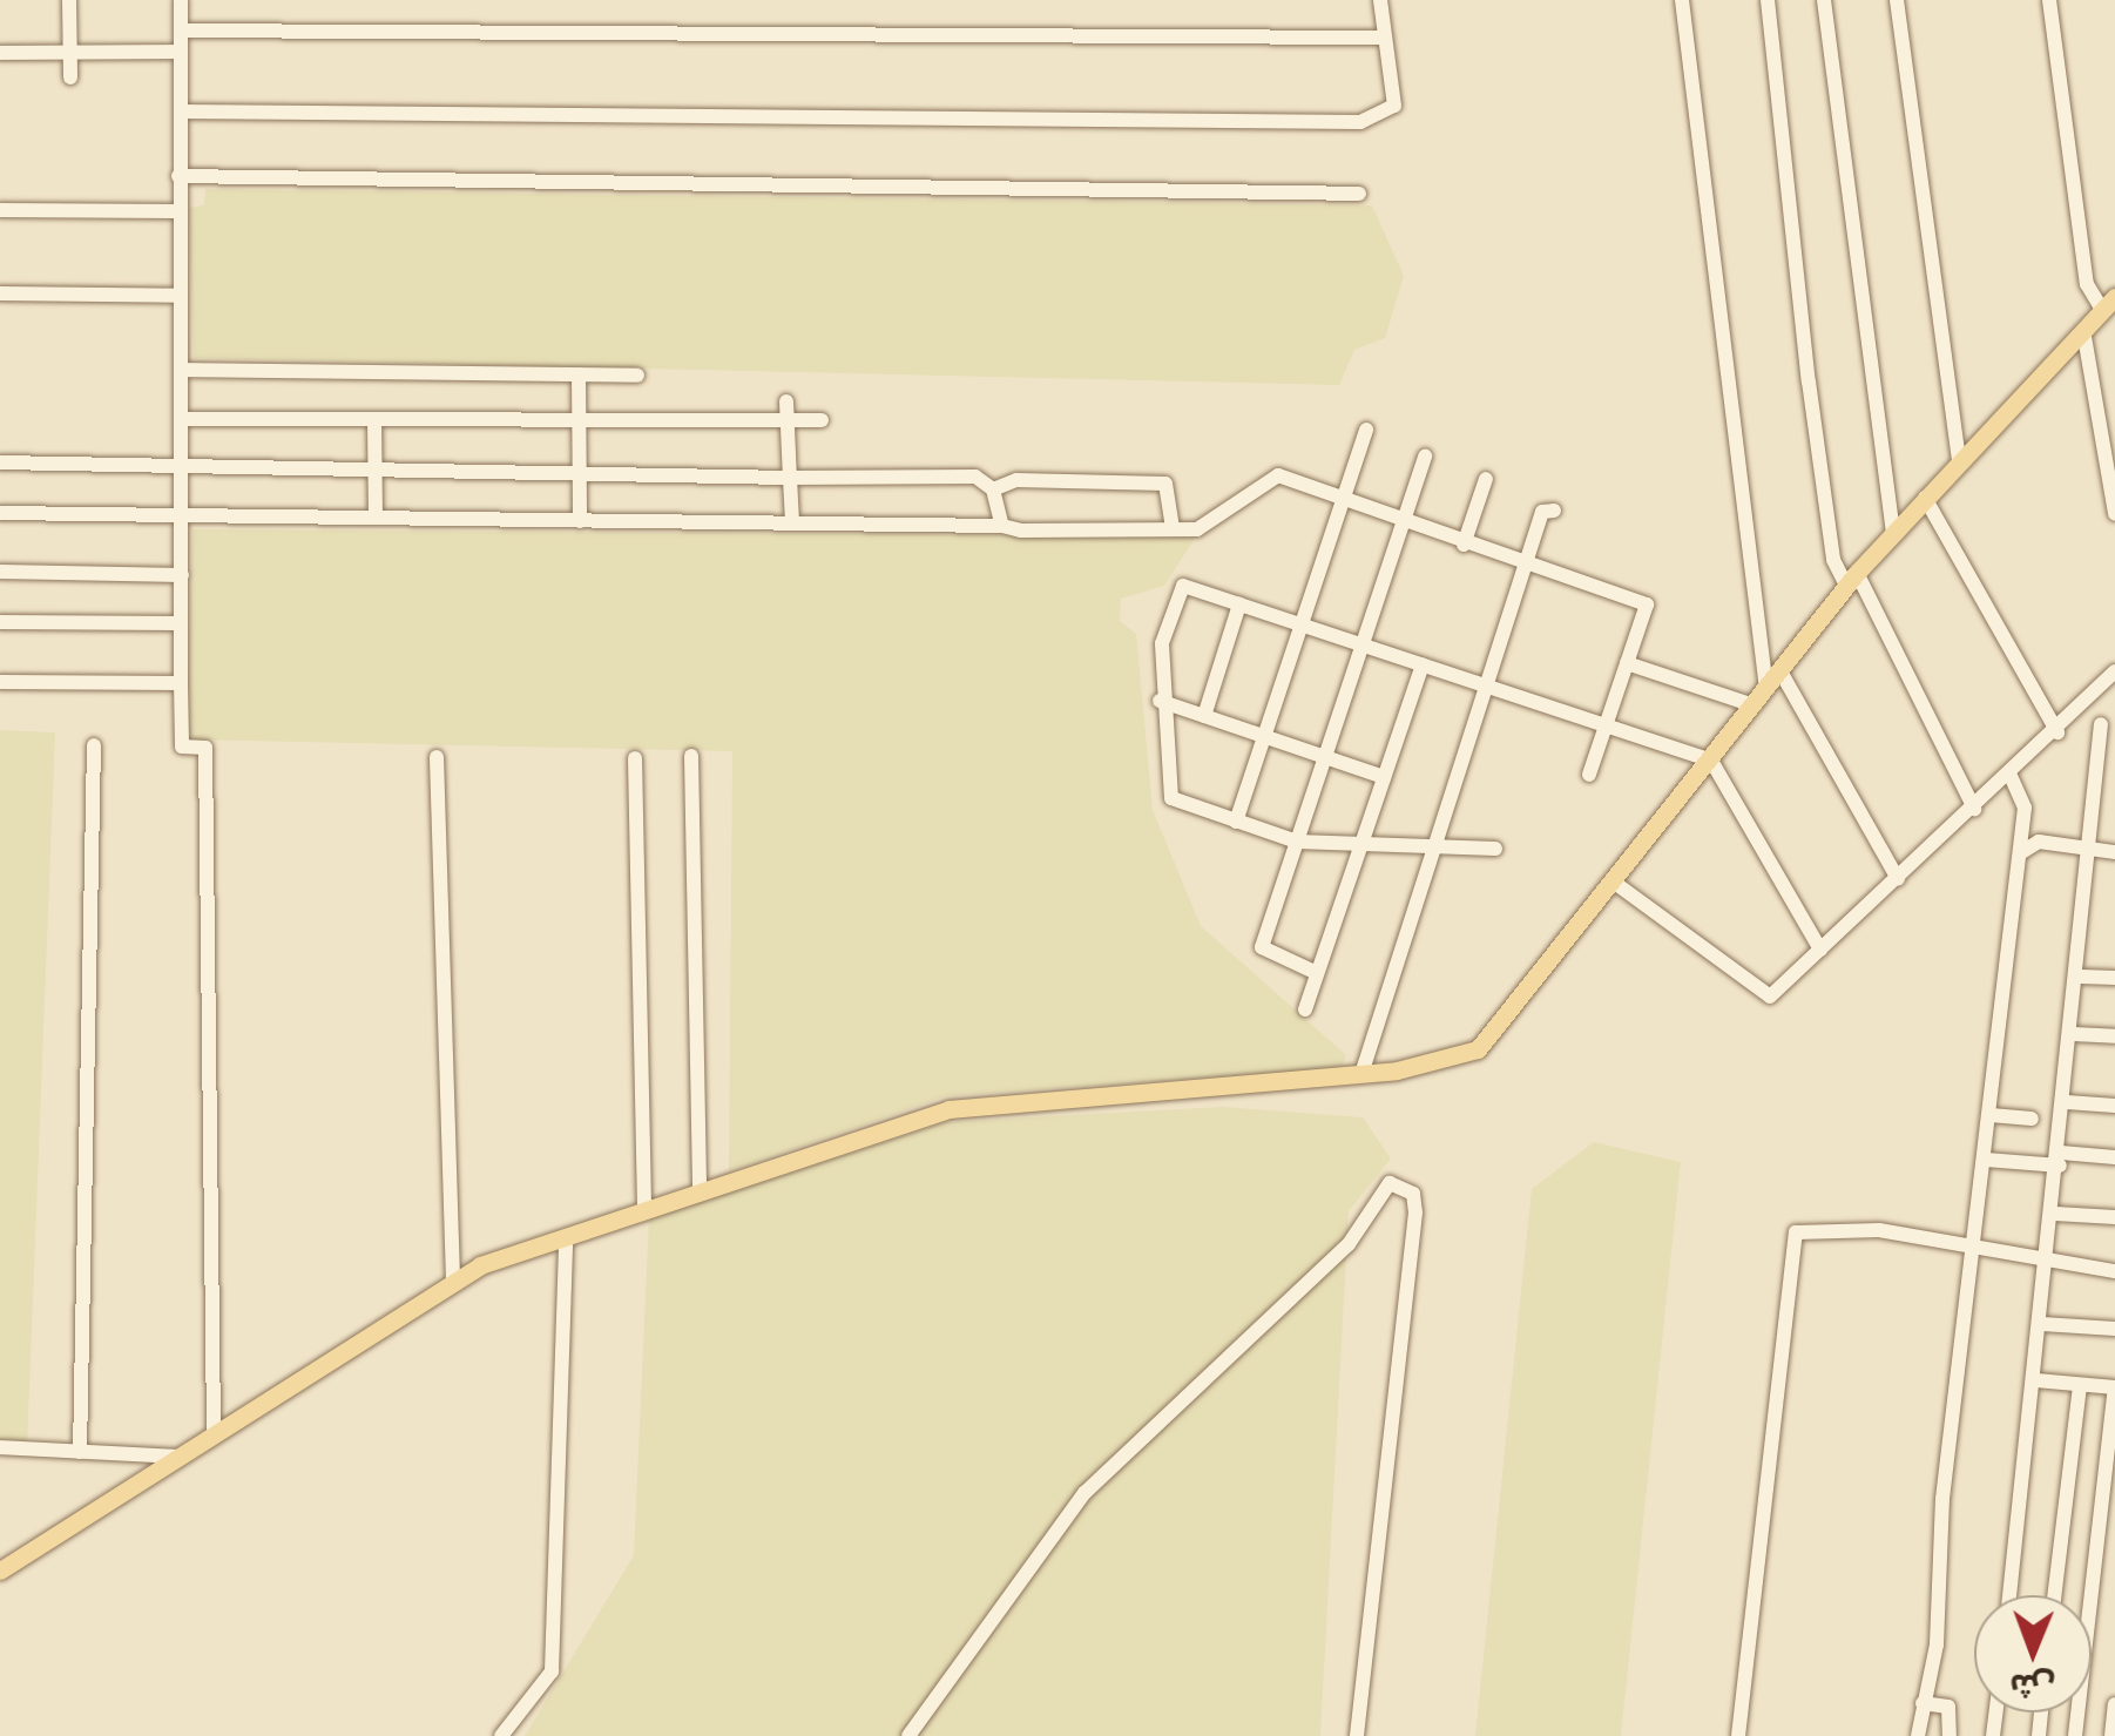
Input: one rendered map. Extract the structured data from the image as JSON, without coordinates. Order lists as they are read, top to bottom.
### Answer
{
  "north": "bottom"
}
